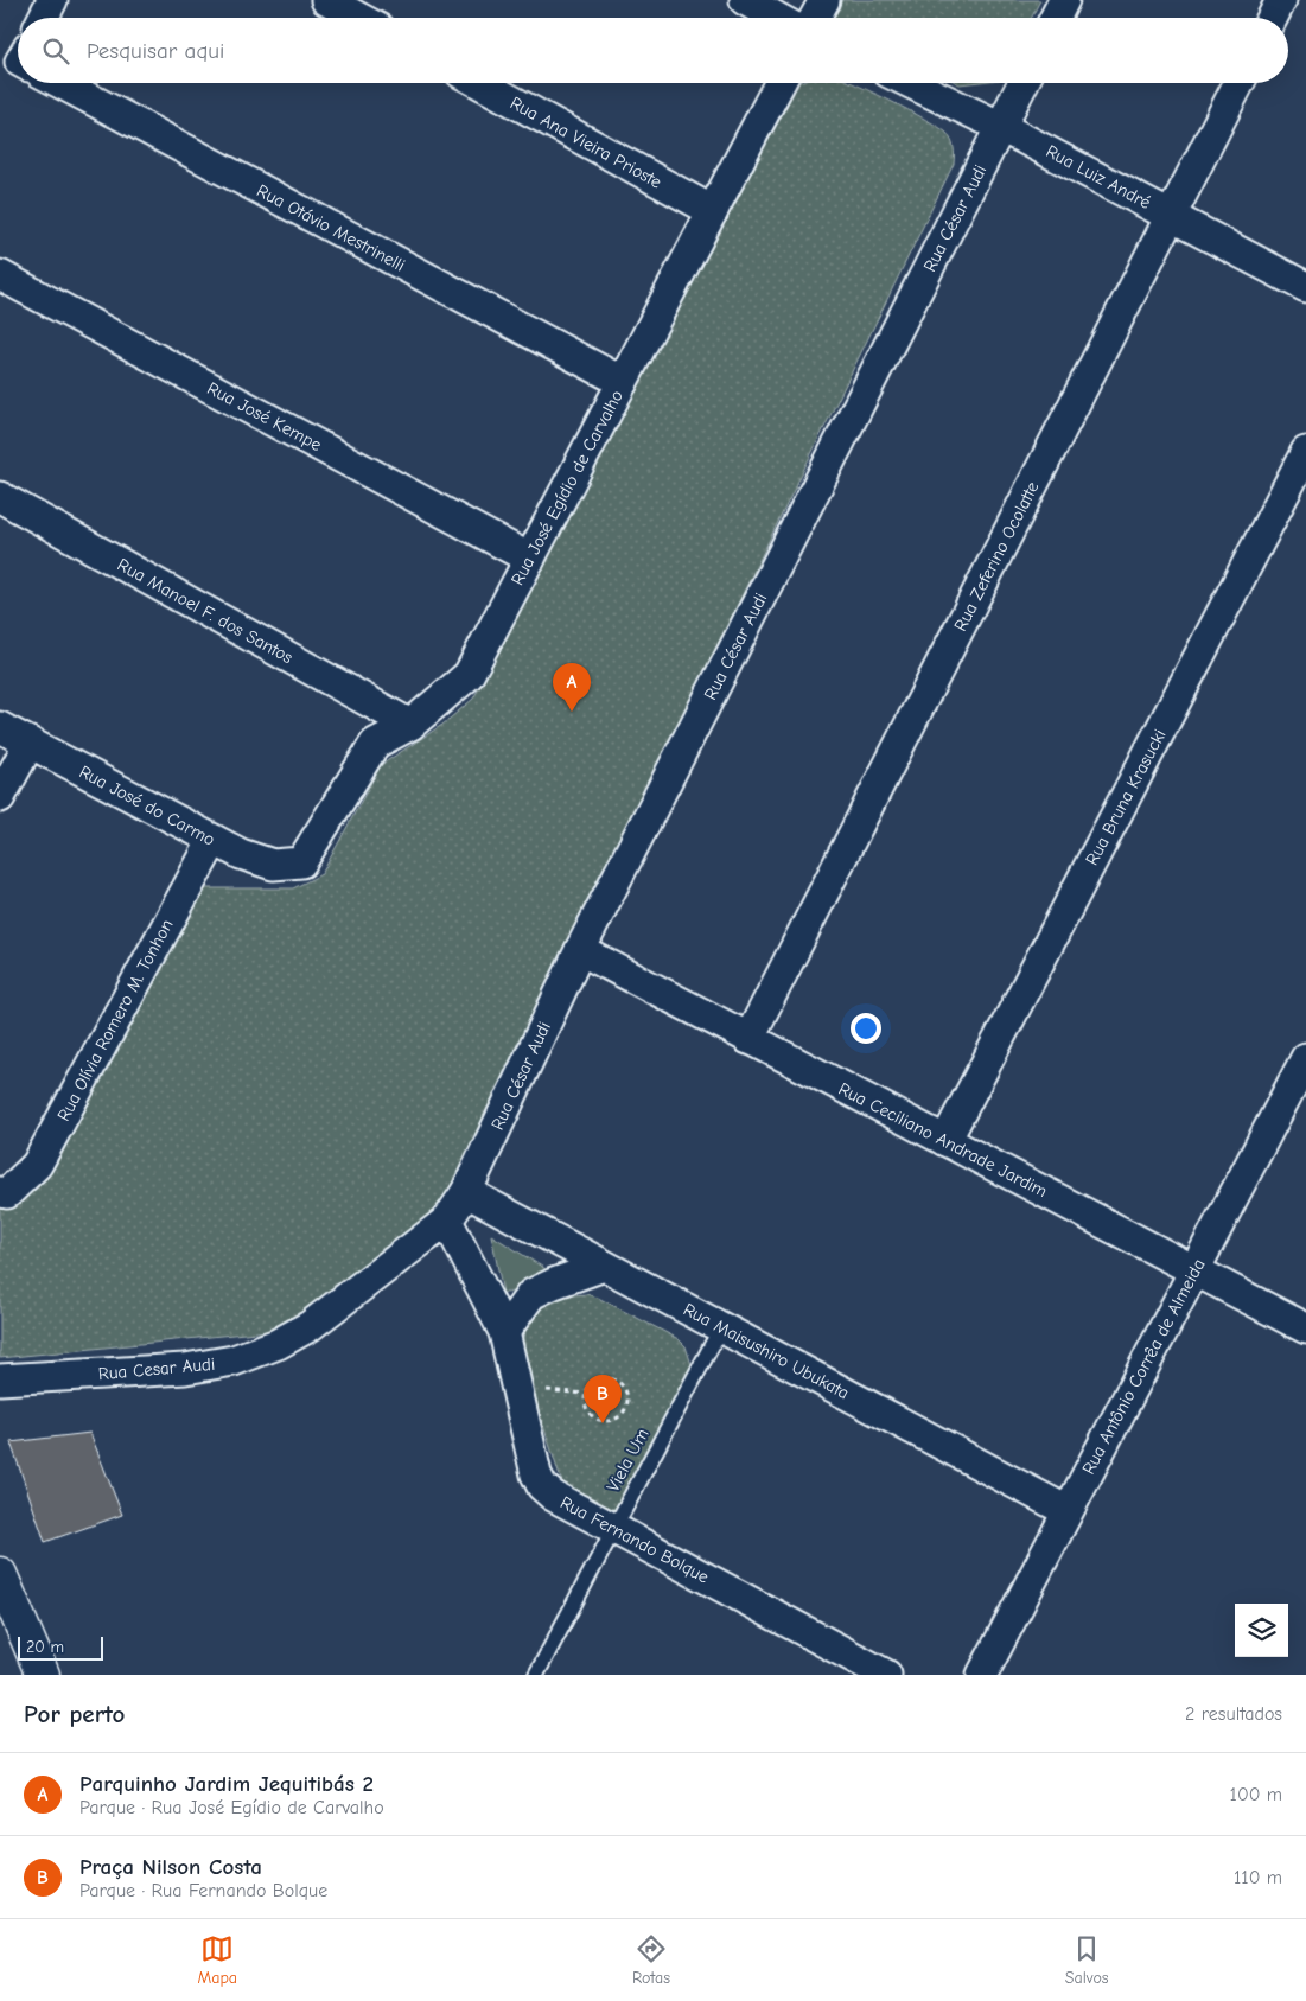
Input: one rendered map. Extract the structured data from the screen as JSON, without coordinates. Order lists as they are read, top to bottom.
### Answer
{
  "streets": {
    "street": [
      "Rua Ana Vieira Prioste",
      "Rua Luiz André",
      "Rua César Audi",
      "Rua Otávio Mestrinelli",
      "Rua José Kempe",
      "Rua José Egídio de Carvalho",
      "Rua Zeferino Ocolatte",
      "Rua Manoel F. dos Santos",
      "Rua Bruna Krasucki",
      "Rua José do Carmo",
      "Rua Olívia Romero M. Tonhon",
      "Rua Ceciliano Andrade Jardim",
      "Rua Maisushiro Ubukata",
      "Rua Antônio Corrêa de Almeida",
      "Rua Cesar Audi",
      "Rua Fernando Bolque"
    ],
    "lane": ["Viela Um"]
  },
  "crossings": [
    ["Rua Ana Vieira Prioste", "Rua José Egídio de Carvalho"],
    ["Rua Luiz André", "Rua César Audi"],
    ["Rua Luiz André", "Rua Zeferino Ocolatte"],
    ["Rua César Audi", "Rua Ceciliano Andrade Jardim"],
    ["Rua César Audi", "Rua Maisushiro Ubukata"],
    ["Rua César Audi", "Rua Cesar Audi"],
    ["Rua César Audi", "Rua Fernando Bolque"],
    ["Rua Otávio Mestrinelli", "Rua José Egídio de Carvalho"],
    ["Rua José Kempe", "Rua José Egídio de Carvalho"],
    ["Rua José Egídio de Carvalho", "Rua Manoel F. dos Santos"],
    ["Rua José Egídio de Carvalho", "Rua José do Carmo"],
    ["Rua Zeferino Ocolatte", "Rua Ceciliano Andrade Jardim"],
    ["Rua Bruna Krasucki", "Rua Ceciliano Andrade Jardim"],
    ["Rua José do Carmo", "Rua Olívia Romero M. Tonhon"],
    ["Rua Ceciliano Andrade Jardim", "Rua Antônio Corrêa de Almeida"],
    ["Rua Maisushiro Ubukata", "Rua Antônio Corrêa de Almeida"],
    ["Rua Maisushiro Ubukata", "Viela Um"],
    ["Rua Cesar Audi", "Rua Fernando Bolque"],
    ["Viela Um", "Rua Fernando Bolque"]
  ],
  "scale_bar": "20 m",
  "page": {
    "search": "Pesquisar aqui",
    "pins": ["A", "B"],
    "scale": "20 m",
    "heading": ["Por perto", "2 resultados"],
    "list": [
      {
        "mark": "A",
        "name": "Parquinho Jardim Jequitibás 2",
        "note": "Parque · Rua José Egídio de Carvalho",
        "value": "100 m"
      },
      {
        "mark": "B",
        "name": "Praça Nilson Costa",
        "note": "Parque · Rua Fernando Bolque",
        "value": "110 m"
      }
    ],
    "nav": ["Mapa", "Rotas", "Salvos"]
  }
}
